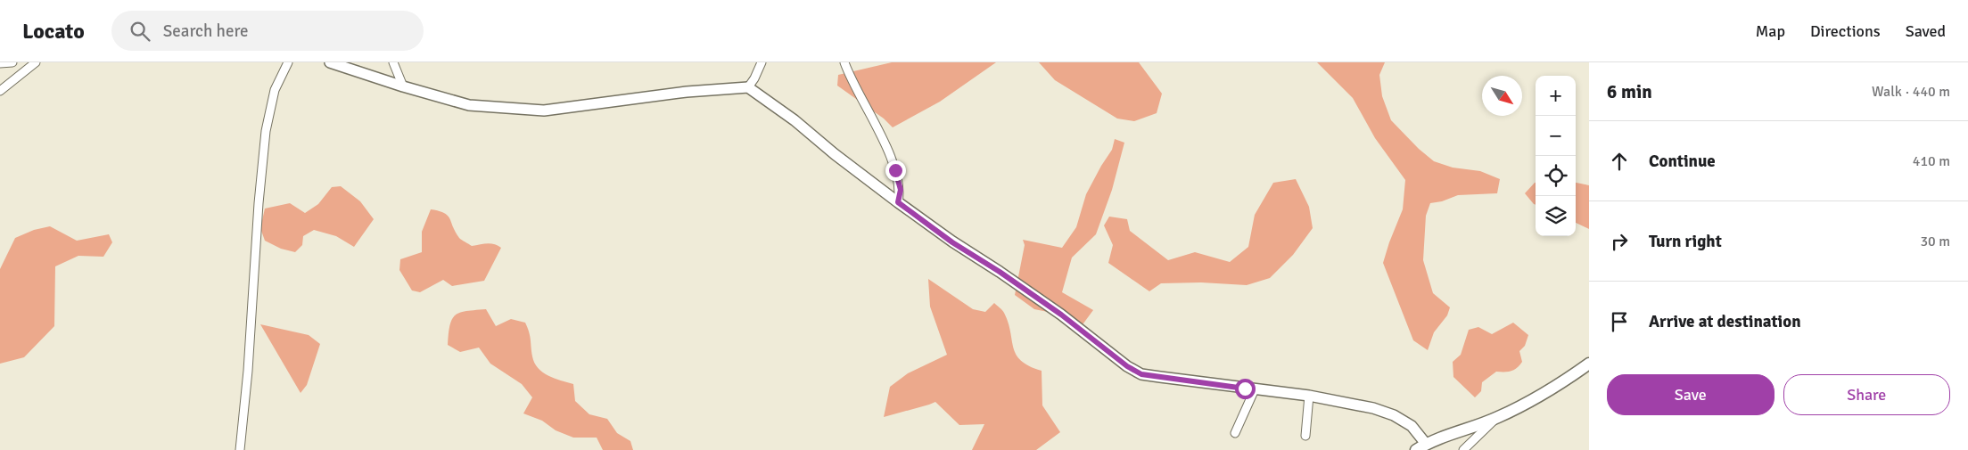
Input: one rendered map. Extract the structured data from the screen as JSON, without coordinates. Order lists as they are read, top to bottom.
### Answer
{
  "north": "bottom right",
  "page": {
    "header": "Locato",
    "search": "Search here",
    "nav": ["Map", "Directions", "Saved"],
    "heading": ["6 min", "Walk · 440 m"],
    "map_buttons": ["+", "−"],
    "list": [
      ["Continue", "410 m"],
      ["Turn right", "30 m"],
      "Arrive at destination"
    ],
    "buttons": ["Save", "Share"]
  }
}
